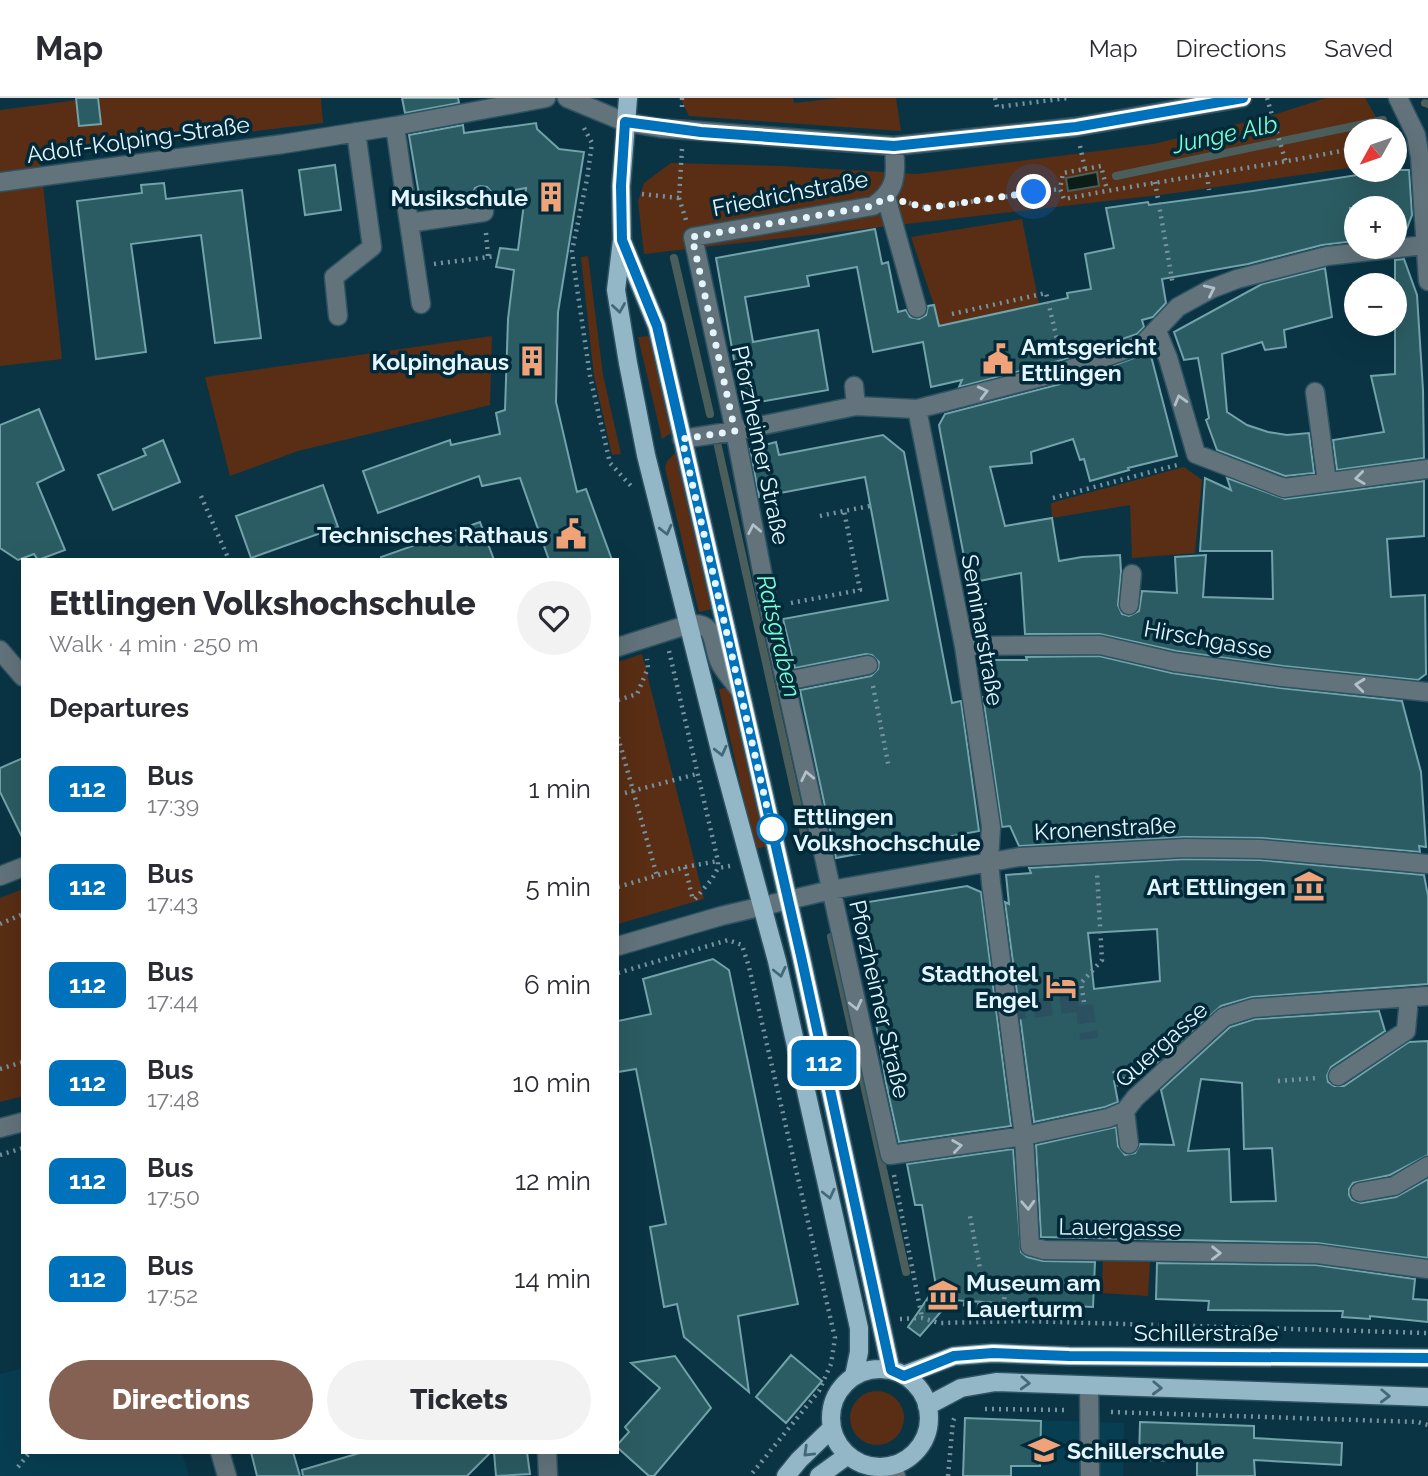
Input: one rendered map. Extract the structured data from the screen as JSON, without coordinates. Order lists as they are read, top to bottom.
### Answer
{
  "streets": {
    "main road": ["Schillerstraße"],
    "street": [
      "Adolf-Kolping-Straße",
      "Friedrichstraße",
      "Pforzheimer Straße",
      "Seminarstraße",
      "Hirschgasse",
      "Kronenstraße",
      "Quergasse",
      "Lauergasse"
    ]
  },
  "crossings": [
    ["Friedrichstraße", "Pforzheimer Straße"],
    ["Pforzheimer Straße", "Kronenstraße"],
    ["Pforzheimer Straße", "Quergasse"],
    ["Seminarstraße", "Hirschgasse"],
    ["Seminarstraße", "Kronenstraße"],
    ["Seminarstraße", "Lauergasse"],
    ["Kronenstraße", "Lauergasse"],
    ["Quergasse", "Lauergasse"]
  ],
  "one_way": ["Hirschgasse", "Lauergasse"],
  "water": ["Junge Alb", "Ratsgraben"],
  "places": {
    "building": ["Musikschule", "Kolpinghaus"],
    "public building": ["Amtsgericht Ettlingen", "Technisches Rathaus"],
    "other": ["Ettlingen Volkshochschule"],
    "museum": ["Art Ettlingen", "Museum am Lauerturm"],
    "hotel": ["Stadthotel Engel"],
    "school or university": ["Schillerschule"]
  },
  "lines": ["bus line 112"],
  "north": "bottom left",
  "page": {
    "header": "Map",
    "nav": ["Map", "Directions", "Saved"],
    "on_map": "112",
    "map_buttons": ["+", "−"],
    "heading": [
      ["Ettlingen Volkshochschule", "Walk · 4 min · 250 m"],
      "Departures"
    ],
    "list": [
      {
        "mark": "112",
        "name": "Bus",
        "note": "17:39",
        "value": "1 min"
      },
      {
        "mark": "112",
        "name": "Bus",
        "note": "17:43",
        "value": "5 min"
      },
      {
        "mark": "112",
        "name": "Bus",
        "note": "17:44",
        "value": "6 min"
      },
      {
        "mark": "112",
        "name": "Bus",
        "note": "17:48",
        "value": "10 min"
      },
      {
        "mark": "112",
        "name": "Bus",
        "note": "17:50",
        "value": "12 min"
      },
      {
        "mark": "112",
        "name": "Bus",
        "note": "17:52",
        "value": "14 min"
      }
    ],
    "buttons": ["Directions", "Tickets"]
  }
}
